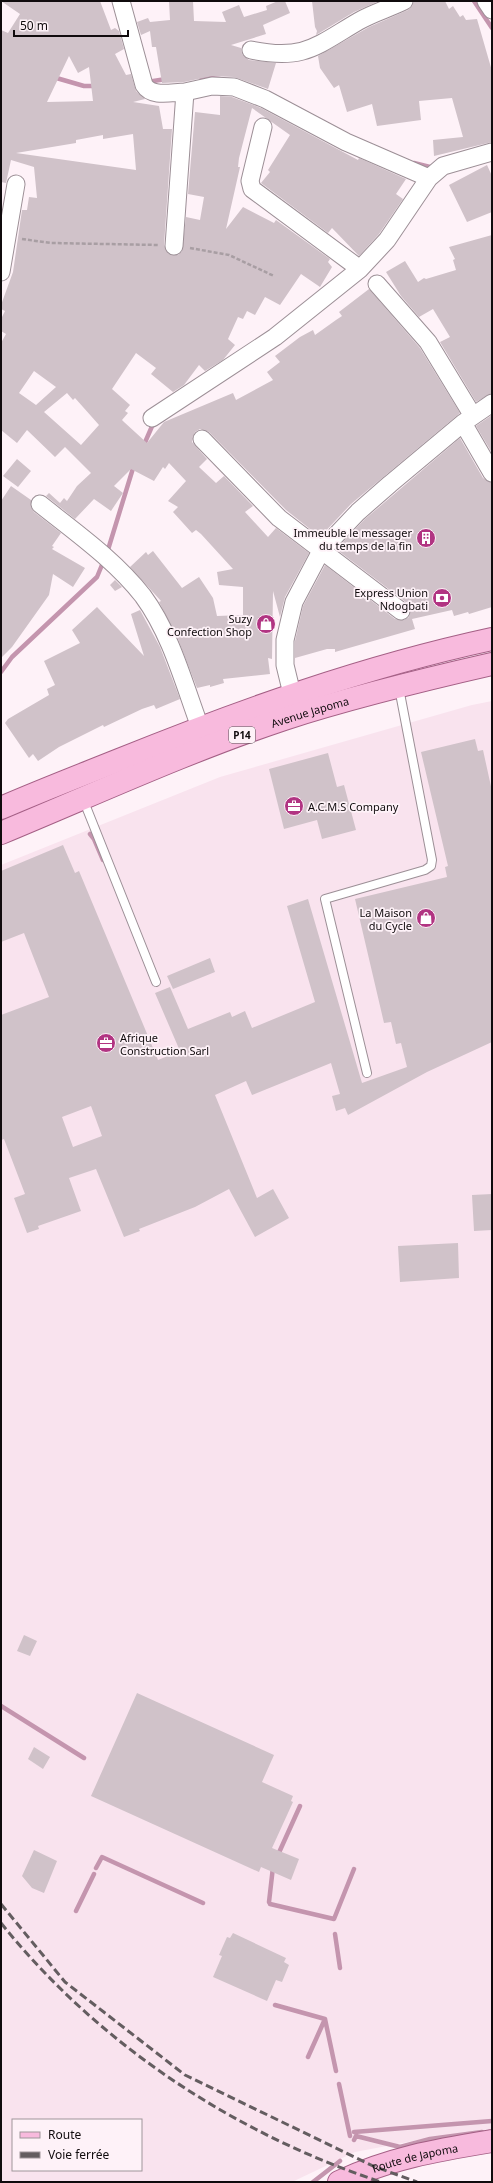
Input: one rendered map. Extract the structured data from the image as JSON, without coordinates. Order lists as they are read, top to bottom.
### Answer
{
  "streets": {
    "main road": ["Avenue Japoma", "P14", "Route de Japoma"]
  },
  "places": {
    "building": ["Immeuble le messager du temps de la fin"],
    "bank": ["Express Union Ndogbati"],
    "shop": ["Suzy Confection Shop", "La Maison du Cycle"],
    "office": ["A.C.M.S Company", "Afrique Construction Sarl"]
  },
  "legend": ["Route", "Voie ferrée"],
  "scale_bar": "50 m"
}
